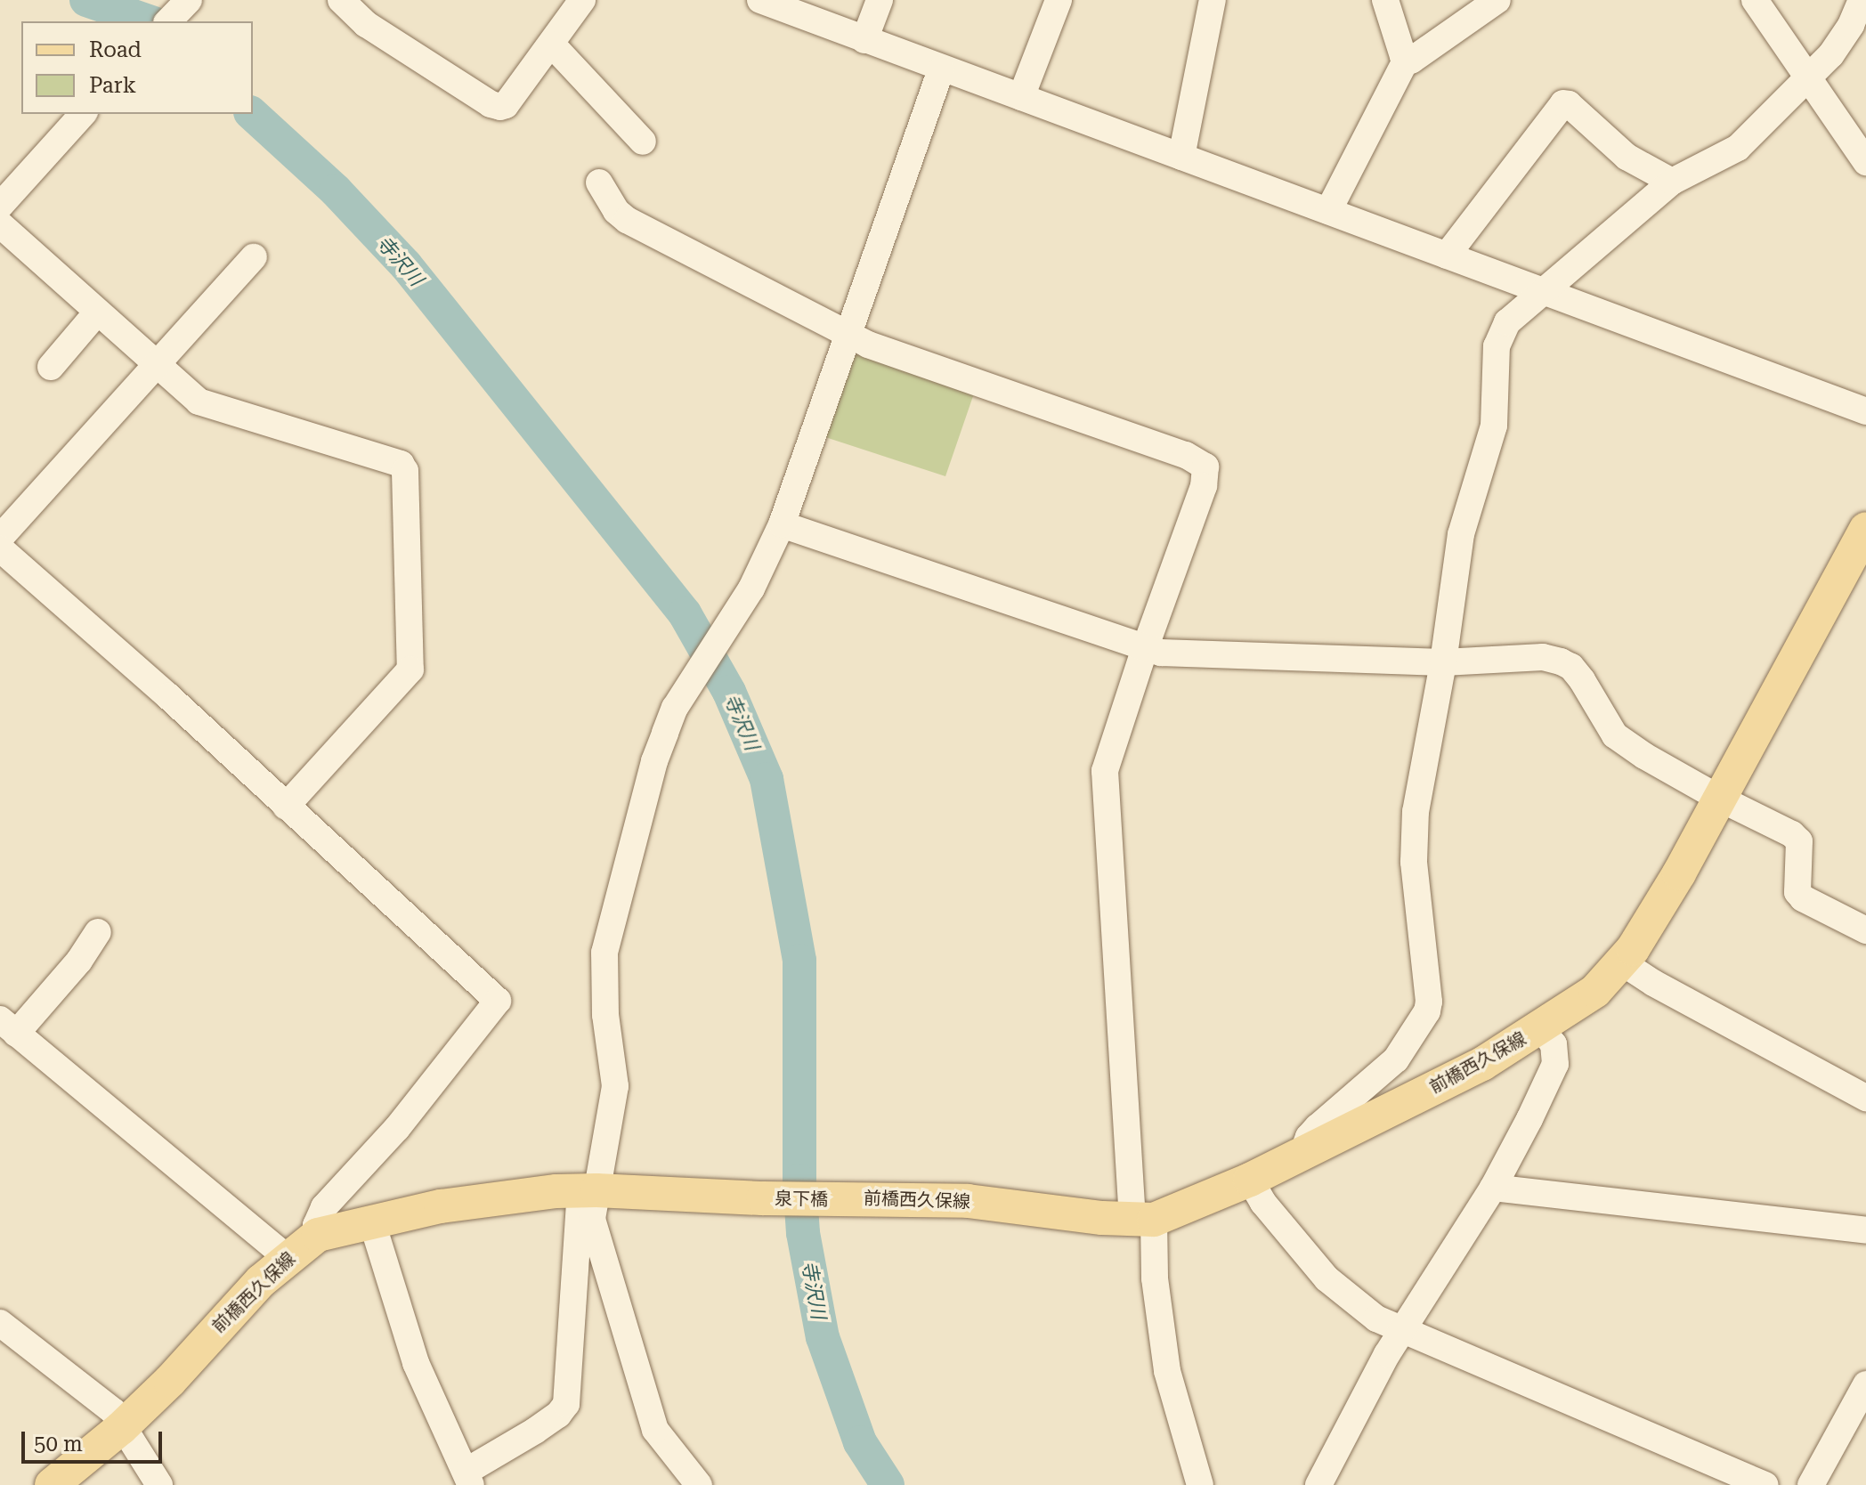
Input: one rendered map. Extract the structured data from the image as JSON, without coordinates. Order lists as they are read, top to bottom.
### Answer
{
  "streets": {
    "main road": ["前橋西久保線", "泉下橋"]
  },
  "crossings": [
    ["前橋西久保線", "泉下橋"]
  ],
  "water": ["寺沢川"],
  "legend": ["Road", "Park"],
  "scale_bar": "50 m"
}
